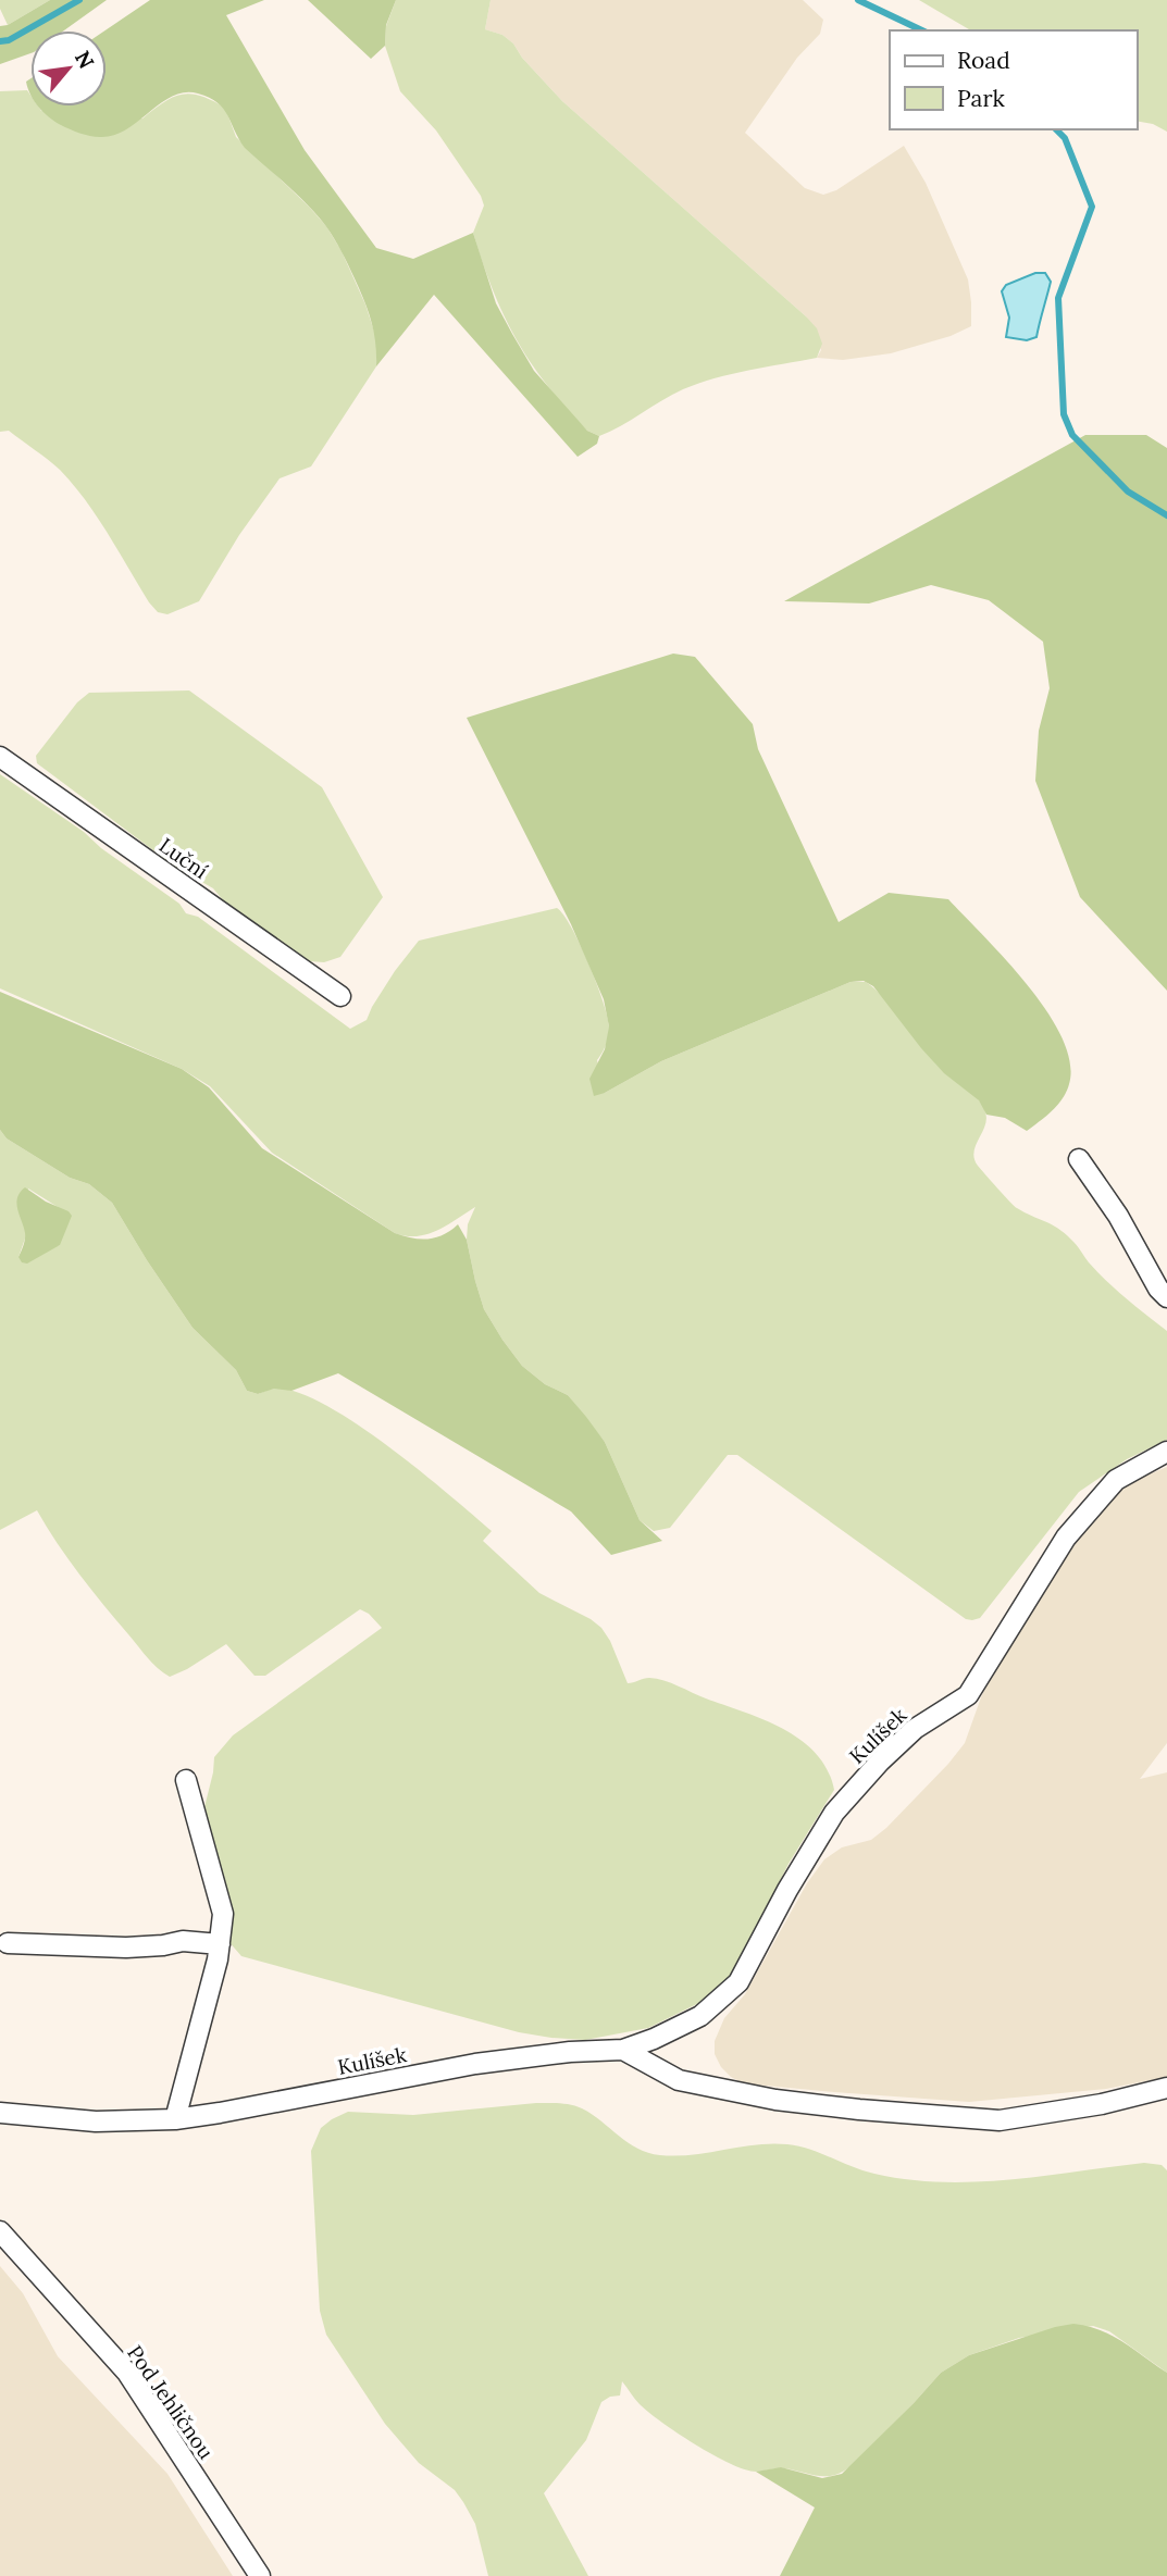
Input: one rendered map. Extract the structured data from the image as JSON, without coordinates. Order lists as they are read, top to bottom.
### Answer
{
  "streets": {
    "street": ["Luční", "Kulíšek", "Pod Jehličnou"]
  },
  "legend": ["Road", "Park"],
  "north": "top right"
}
